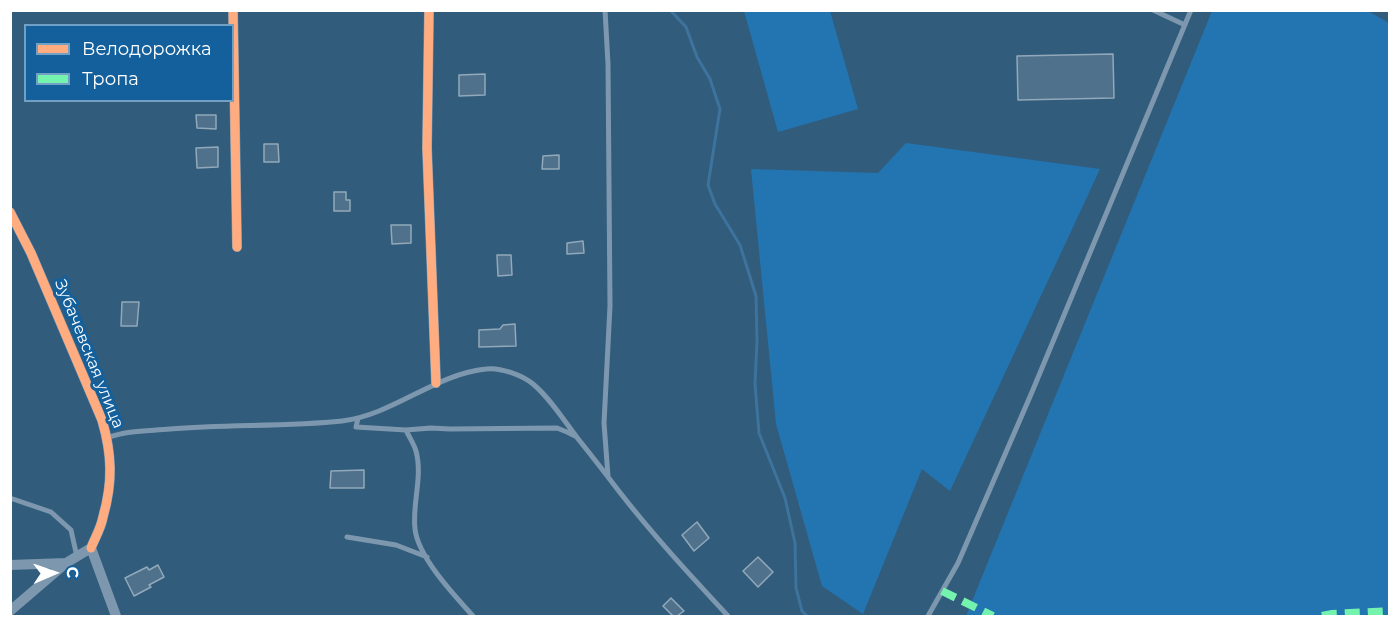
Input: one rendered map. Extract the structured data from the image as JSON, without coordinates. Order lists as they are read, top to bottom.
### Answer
{
  "streets": {
    "street": ["Зубачевская улица"]
  },
  "legend": ["Велодорожка", "Тропа"],
  "north": "right"
}
